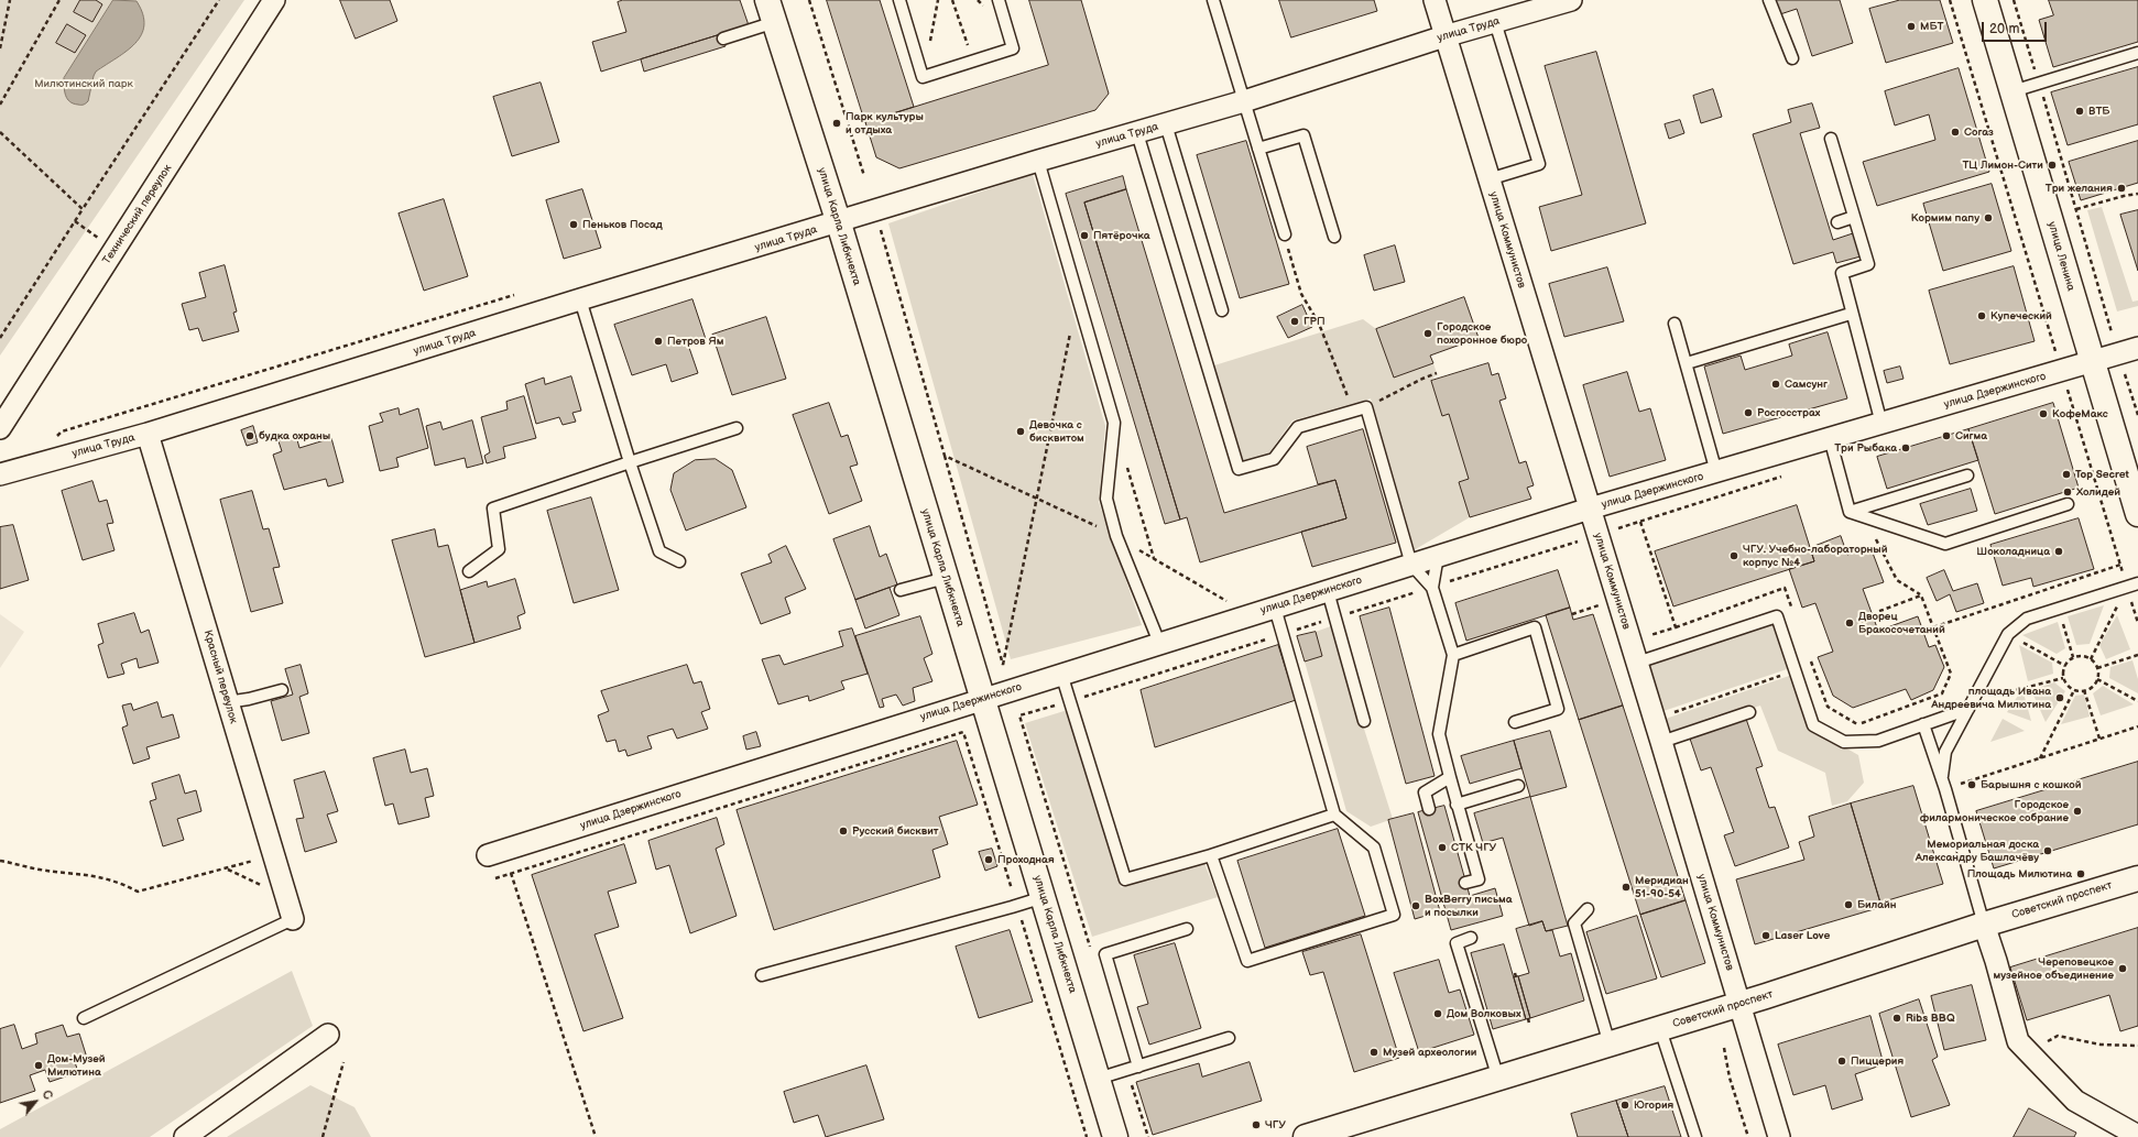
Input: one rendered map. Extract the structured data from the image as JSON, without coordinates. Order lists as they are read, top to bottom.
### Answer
{
  "streets": {
    "main road": ["улица Карла Либкнехта", "улица Ленина", "Советский проспект"],
    "street": [
      "улица Труда",
      "Технический переулок",
      "улица Коммунистов",
      "улица Дзержинского",
      "Красный переулок"
    ]
  },
  "crossings": [
    ["улица Труда", "улица Карла Либкнехта"],
    ["улица Труда", "улица Коммунистов"],
    ["улица Труда", "Красный переулок"],
    ["улица Карла Либкнехта", "улица Дзержинского"],
    ["улица Коммунистов", "улица Дзержинского"],
    ["улица Коммунистов", "Советский проспект"],
    ["улица Ленина", "улица Дзержинского"]
  ],
  "parks": ["Милютинский парк"],
  "places": [
    "МБТ",
    "ВТБ",
    "Парк культуры и отдыха",
    "Согаз",
    "ТЦ Лимон-Сити",
    "Три желания",
    "Кормим папу",
    "Пеньков Посад",
    "Пятёрочка",
    "Купеческий",
    "ГРП",
    "Городское похоронное бюро",
    "Петров Ям",
    "Самсунг",
    "Росгосстрах",
    "КофеМакс",
    "Девочка с бисквитом",
    "будка охраны",
    "Сигма",
    "Три Рыбака",
    "Top Secret",
    "Холидей",
    "Шоколадница",
    "ЧГУ. Учебно-лабораторный корпус №4",
    "Дворец Бракосочетаний",
    "площадь Ивана Андреевича Милютина",
    "Барышня с кошкой",
    "Городское филармоническое собрание",
    "Русский бисквит",
    "СТК ЧГУ",
    "Мемориальная доска Александру Башлачёву",
    "Проходная",
    "Площадь Милютина",
    "Меридиан 51-90-54",
    "Билайн",
    "BoxBerry письма и посылки",
    "Laser Love",
    "Череповецкое музейное объединение",
    "Дом Волковых",
    "Ribs BBQ",
    "Музей археологии",
    "Пиццерия",
    "Дом-Музей Милютина",
    "Югория",
    "ЧГУ"
  ],
  "scale_bar": "20 m",
  "north": "top right"
}
